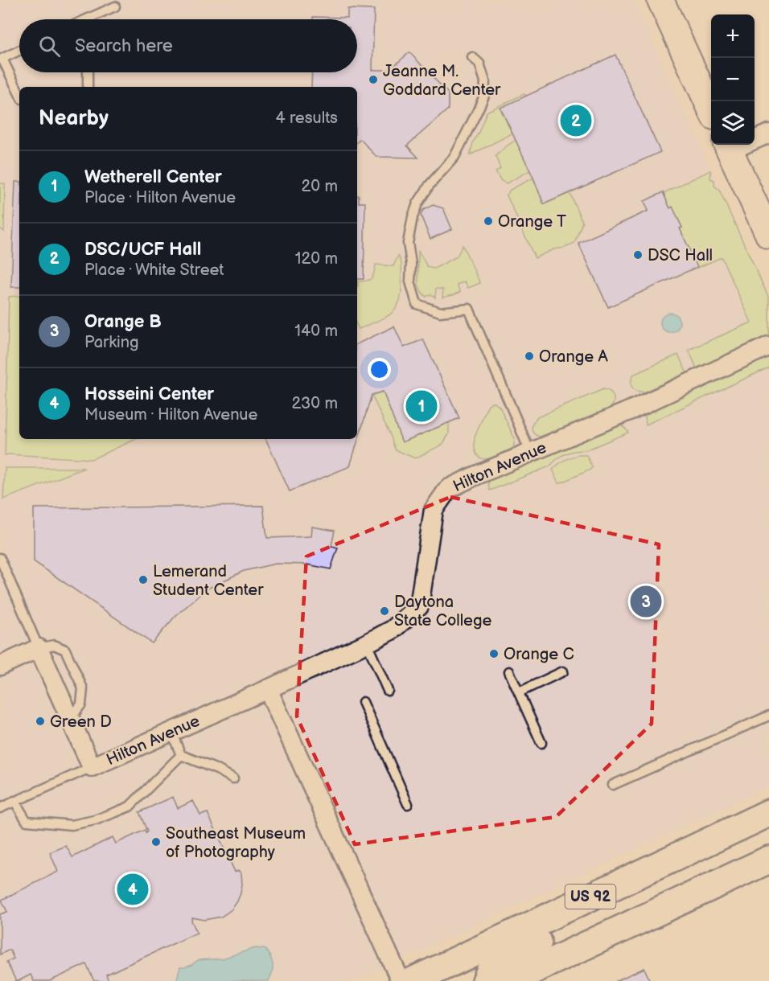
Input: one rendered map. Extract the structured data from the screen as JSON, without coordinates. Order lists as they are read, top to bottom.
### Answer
{
  "streets": {
    "main road": ["US 92"],
    "street": ["Hilton Avenue"]
  },
  "places": [
    "Jeanne M. Goddard Center",
    "Orange T",
    "DSC Hall",
    "Orange A",
    "Lemerand Student Center",
    "Daytona State College",
    "Orange C",
    "Green D",
    "Southeast Museum of Photography"
  ],
  "page": {
    "map_buttons": ["+", "−"],
    "search": "Search here",
    "heading": ["Nearby", "4 results"],
    "pins": [
      "2",
      "1",
      "3",
      "4"
    ],
    "list": [
      {
        "mark": "1",
        "name": "Wetherell Center",
        "note": "Place · Hilton Avenue",
        "value": "20 m"
      },
      {
        "mark": "2",
        "name": "DSC/UCF Hall",
        "note": "Place · White Street",
        "value": "120 m"
      },
      {
        "mark": "3",
        "name": "Orange B",
        "note": "Parking",
        "value": "140 m"
      },
      {
        "mark": "4",
        "name": "Hosseini Center",
        "note": "Museum · Hilton Avenue",
        "value": "230 m"
      }
    ]
  }
}
